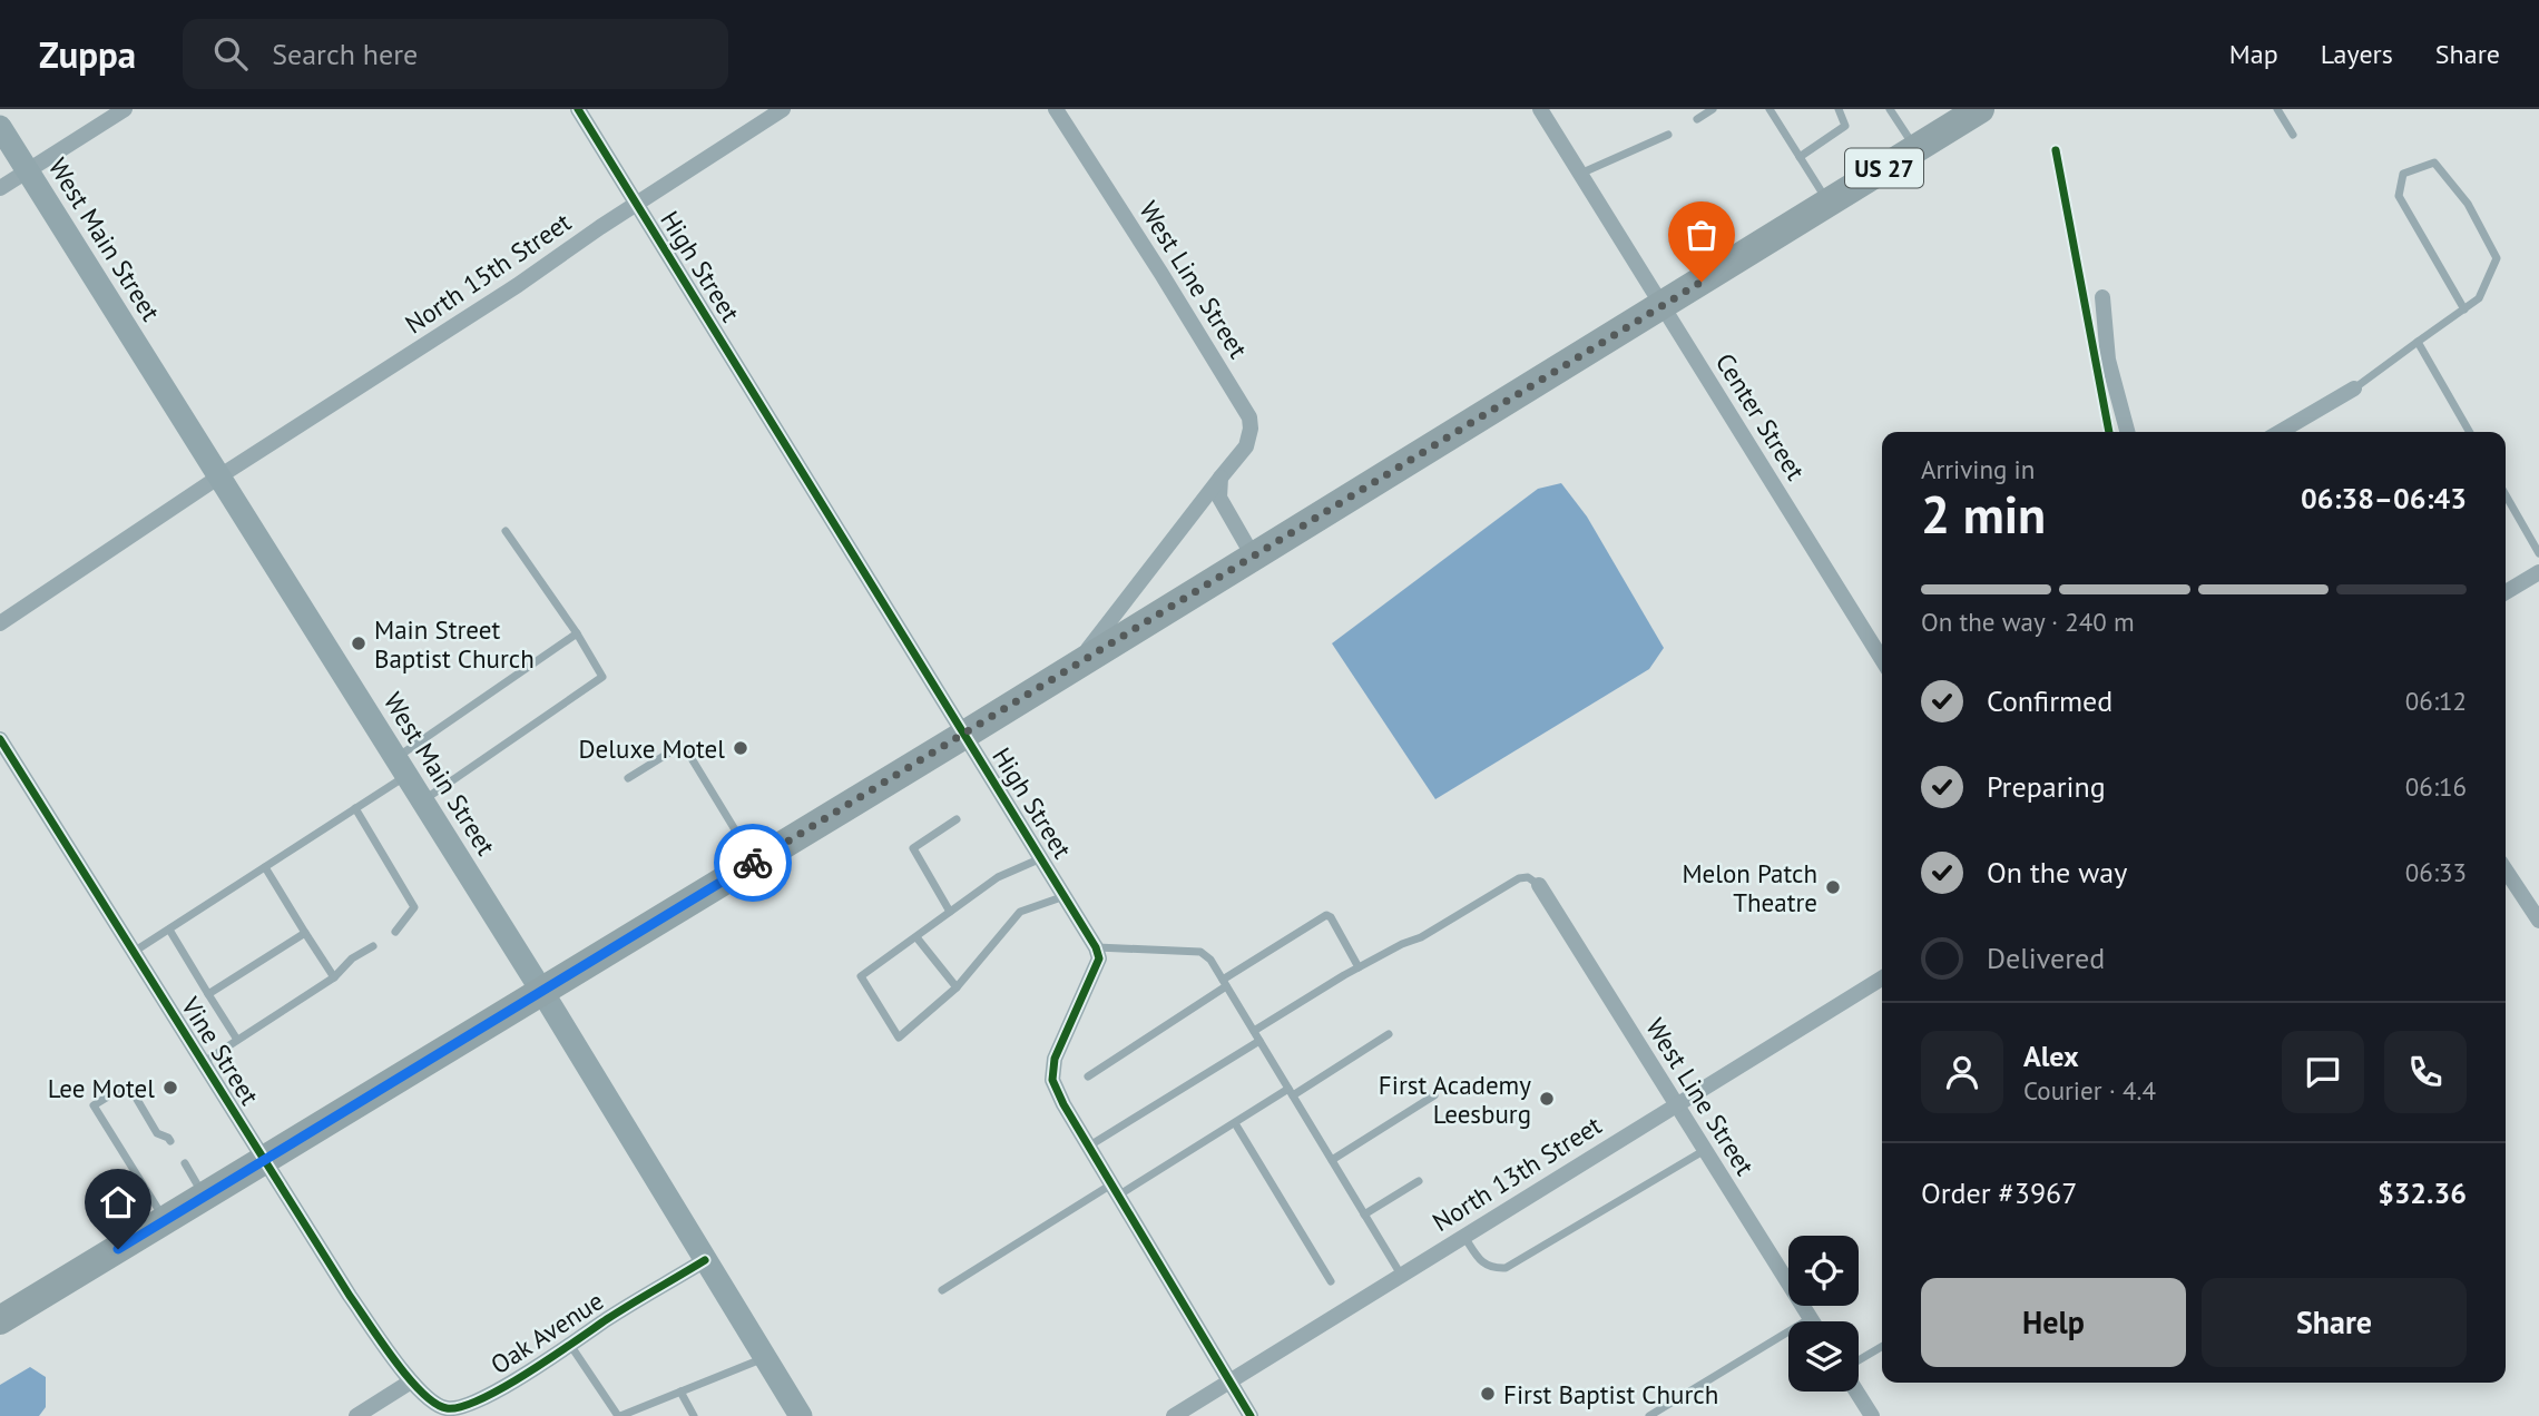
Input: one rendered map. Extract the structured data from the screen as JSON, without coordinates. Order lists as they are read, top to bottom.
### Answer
{
  "streets": {
    "highway": ["US 27"],
    "main road": ["West Main Street"],
    "street": [
      "High Street",
      "North 15th Street",
      "West Line Street",
      "Center Street",
      "Vine Street",
      "North 13th Street",
      "Oak Avenue"
    ]
  },
  "crossings": [
    ["US 27", "West Main Street"],
    ["US 27", "High Street"],
    ["US 27", "West Line Street"],
    ["US 27", "Center Street"],
    ["US 27", "Vine Street"],
    ["West Main Street", "North 15th Street"],
    ["West Main Street", "Oak Avenue"],
    ["High Street", "North 15th Street"],
    ["West Line Street", "North 13th Street"],
    ["Vine Street", "Oak Avenue"]
  ],
  "places": [
    "Main Street Baptist Church",
    "Deluxe Motel",
    "Melon Patch Theatre",
    "Lee Motel",
    "First Academy Leesburg",
    "First Baptist Church"
  ],
  "page": {
    "header": "Zuppa",
    "search": "Search here",
    "nav": ["Map", "Layers", "Share"],
    "heading": ["2 min", "Arriving in", "06:38–06:43"],
    "panel": [
      "Alex",
      "Courier · 4.4",
      "Order #3967",
      "$32.36"
    ],
    "bar": "On the way · 240 m",
    "list": [
      ["Confirmed", "06:12"],
      ["Preparing", "06:16"],
      ["On the way", "06:33"],
      "Delivered"
    ],
    "buttons": ["Help", "Share"]
  }
}
